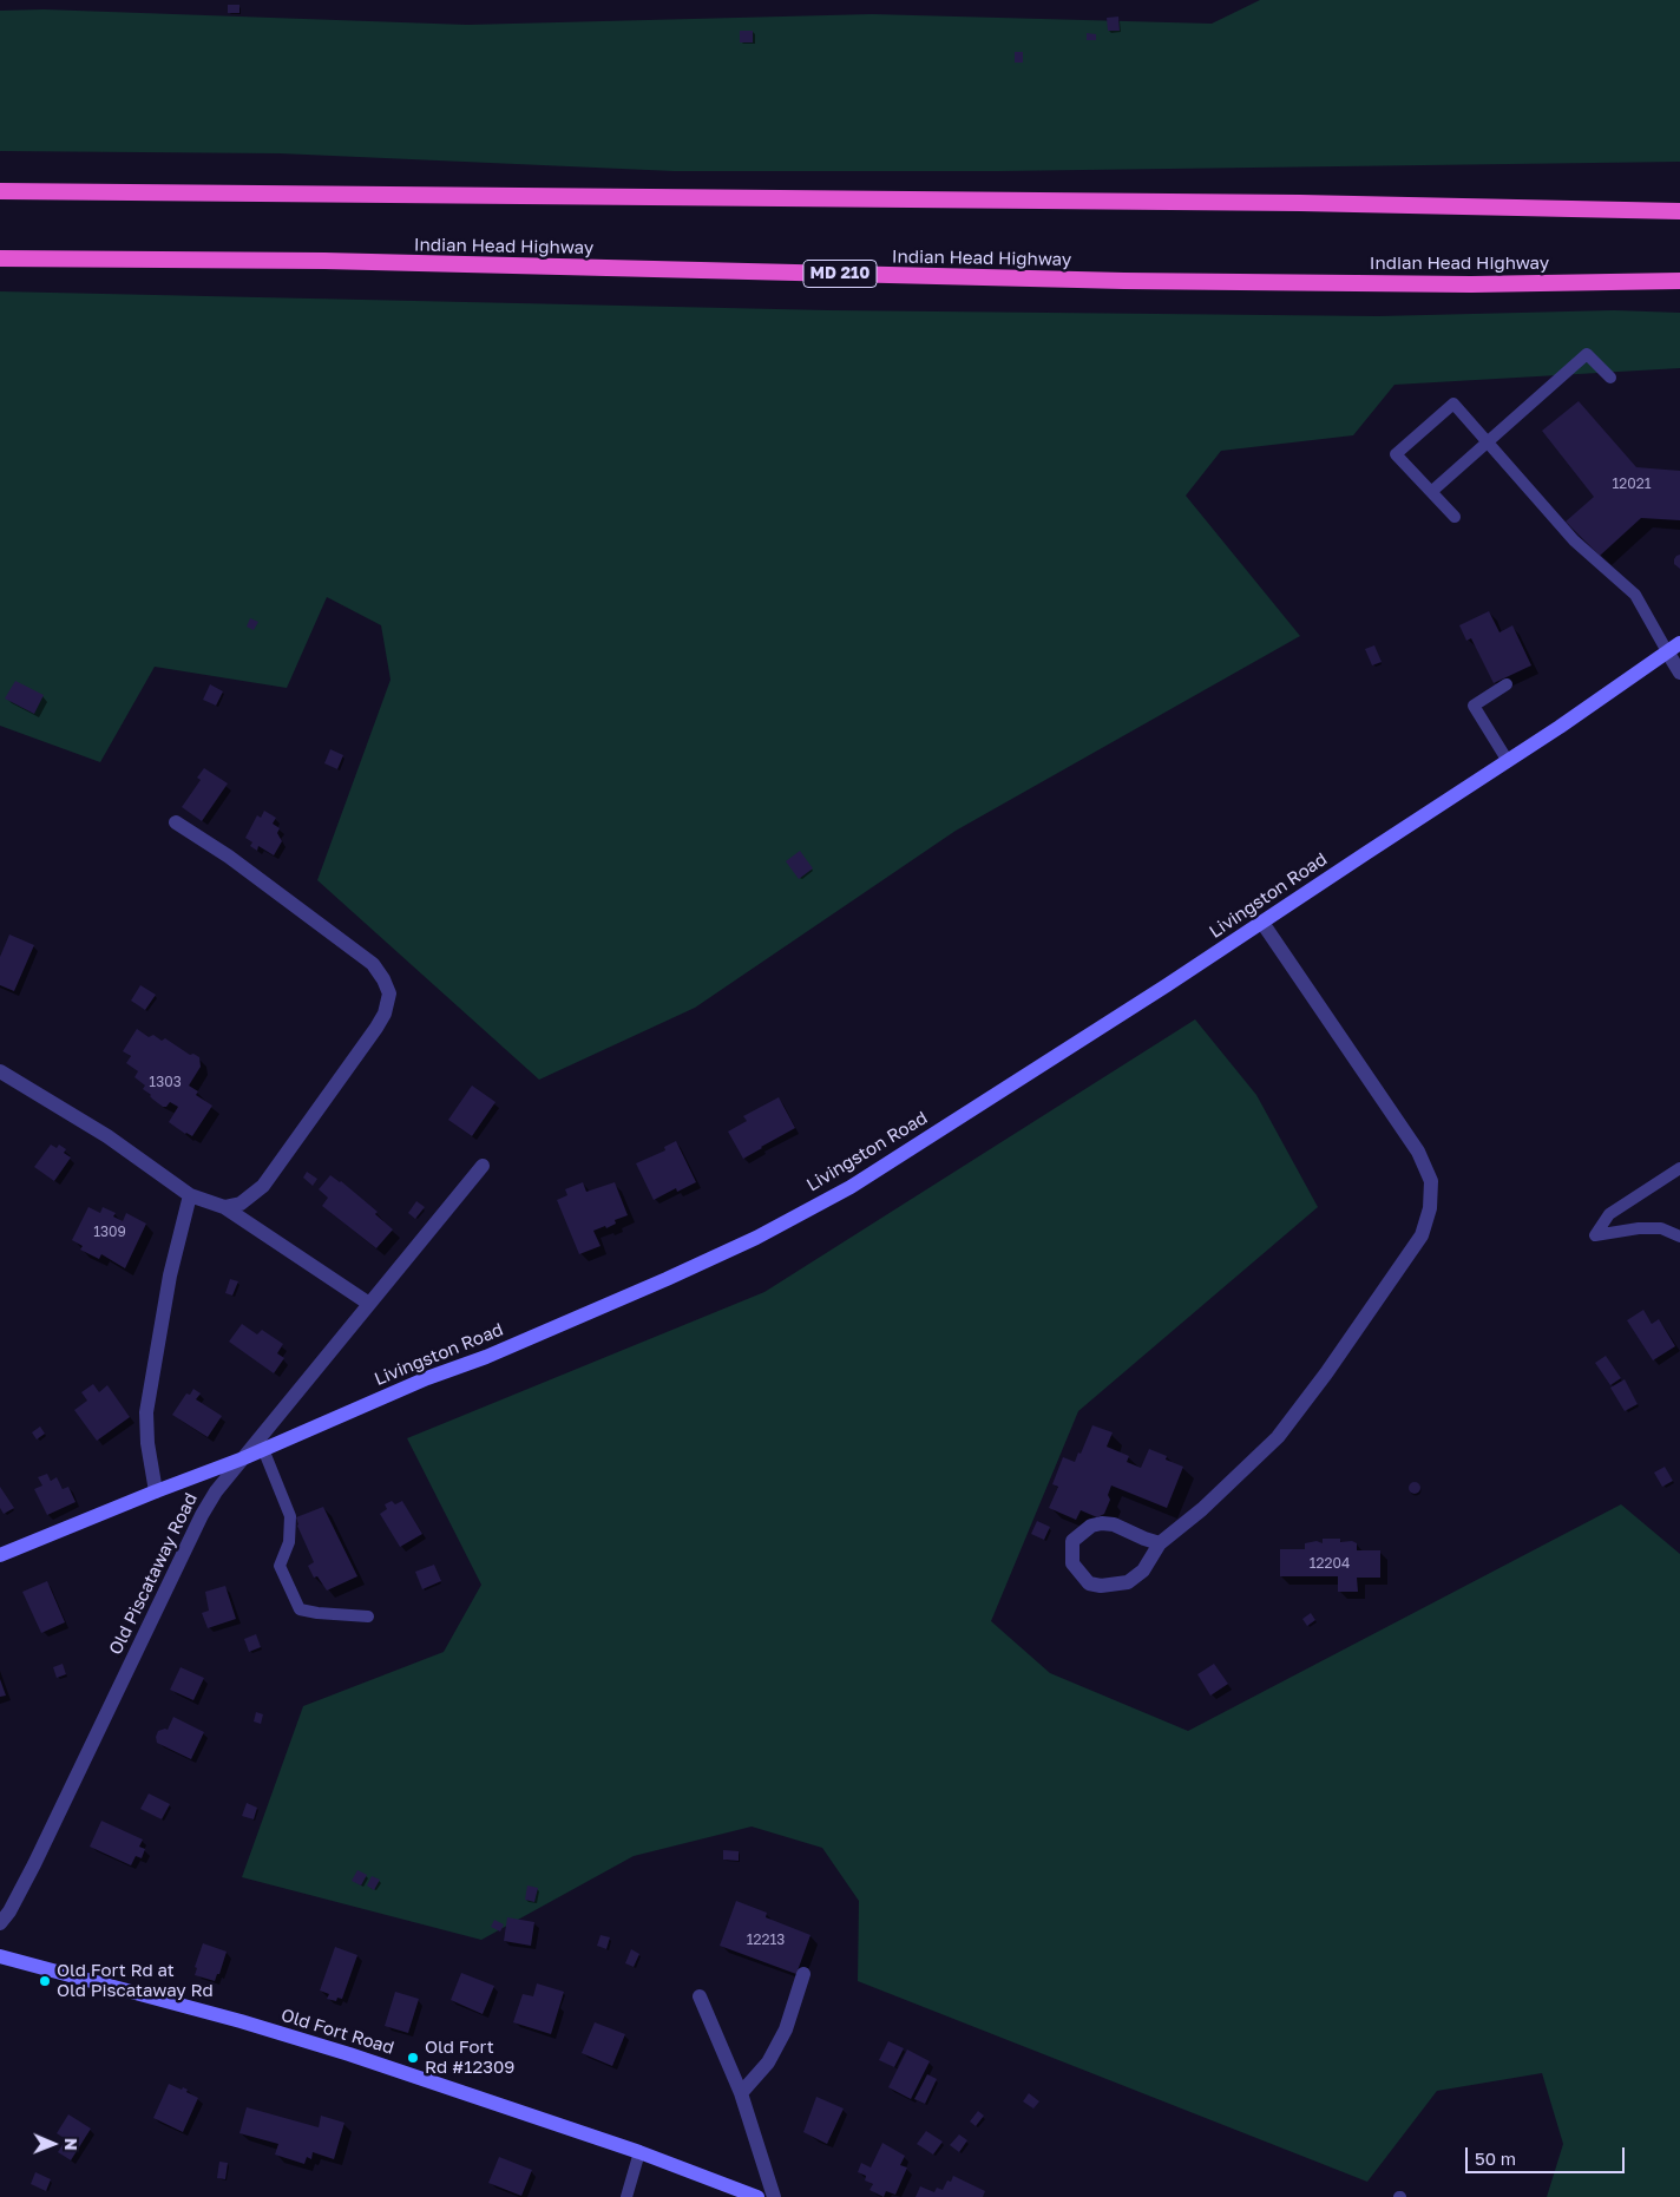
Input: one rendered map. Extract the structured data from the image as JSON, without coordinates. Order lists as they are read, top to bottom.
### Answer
{
  "streets": {
    "highway": ["Indian Head Highway", "MD 210"],
    "main road": ["Livingston Road", "Old Fort Road"],
    "street": ["Old Piscataway Road"]
  },
  "crossings": [
    ["Livingston Road", "Old Piscataway Road"]
  ],
  "places": ["Old Fort Rd at Old Piscataway Rd", "Old Fort Rd #12309"],
  "house_numbers": [
    "12021",
    "1303",
    "1309",
    "12204",
    "12213"
  ],
  "scale_bar": "50 m",
  "north": "right"
}
